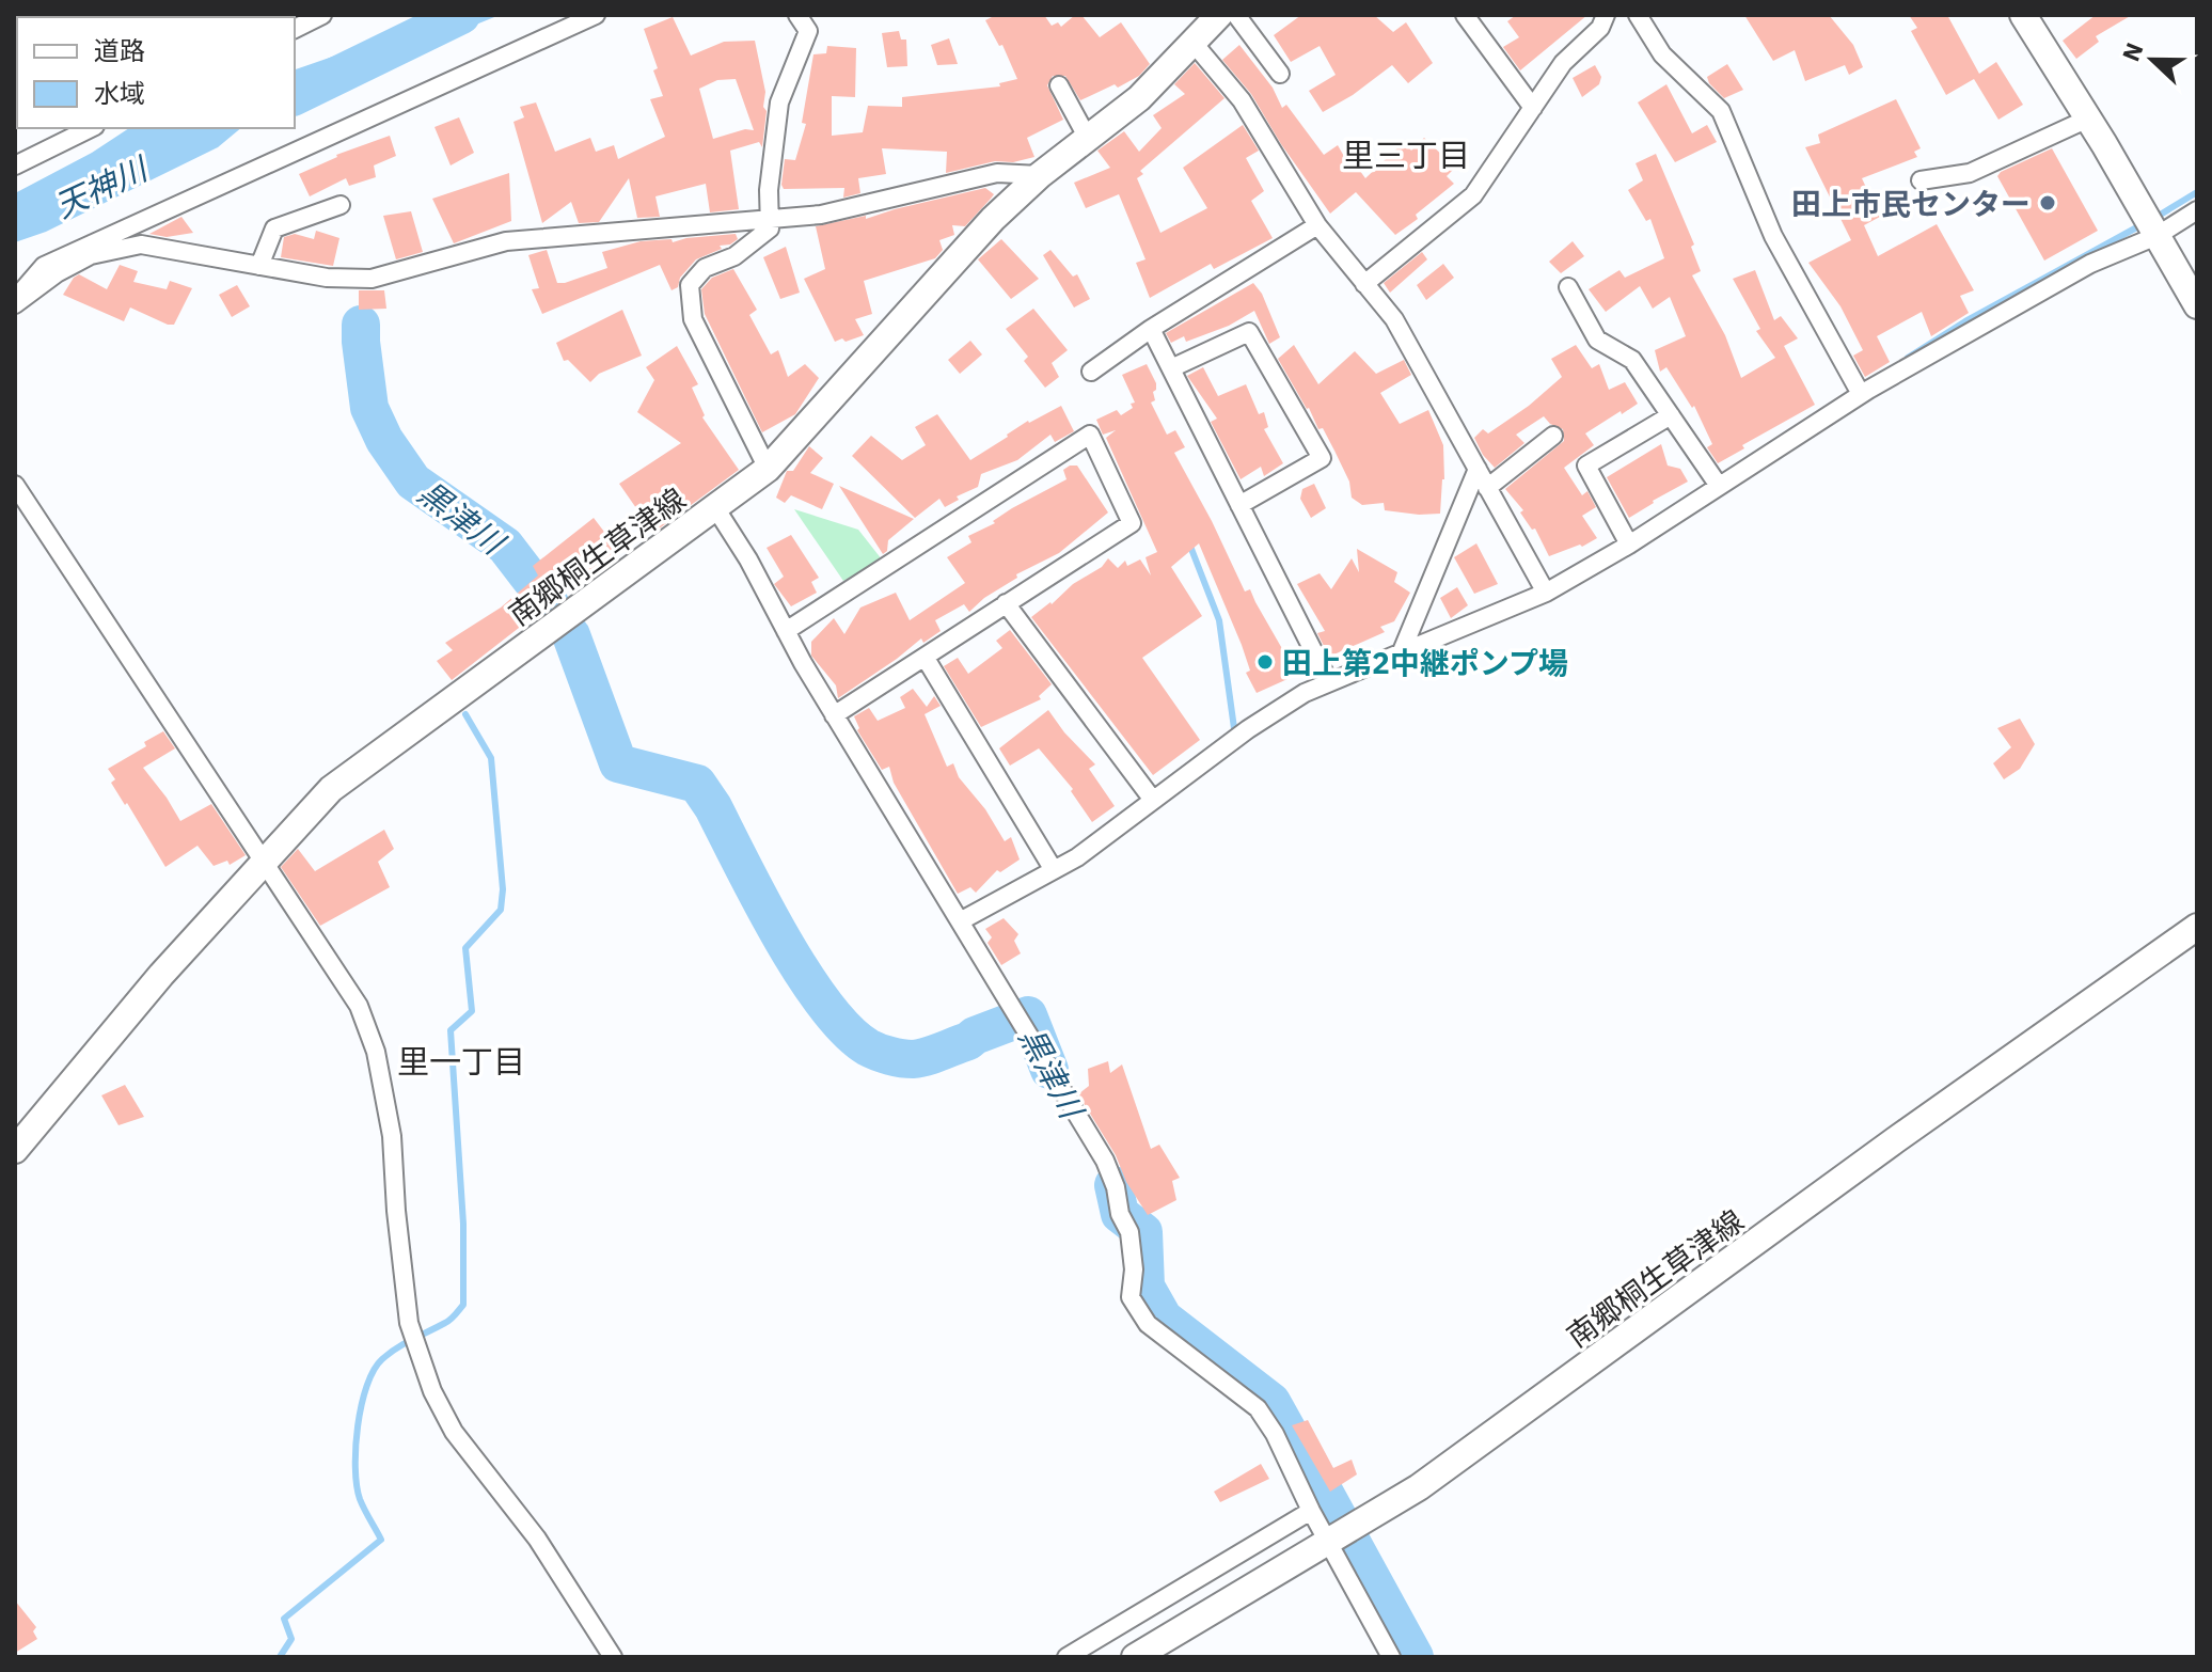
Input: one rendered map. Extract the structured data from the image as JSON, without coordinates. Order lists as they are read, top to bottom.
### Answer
{
  "streets": {
    "main road": ["南郷桐生草津線"]
  },
  "districts": ["里三丁目", "里一丁目"],
  "water": ["天神川", "黒津川"],
  "places": ["田上市民センター", "田上第2中継ポンプ場"],
  "legend": ["道路", "水域"],
  "north": "left"
}
